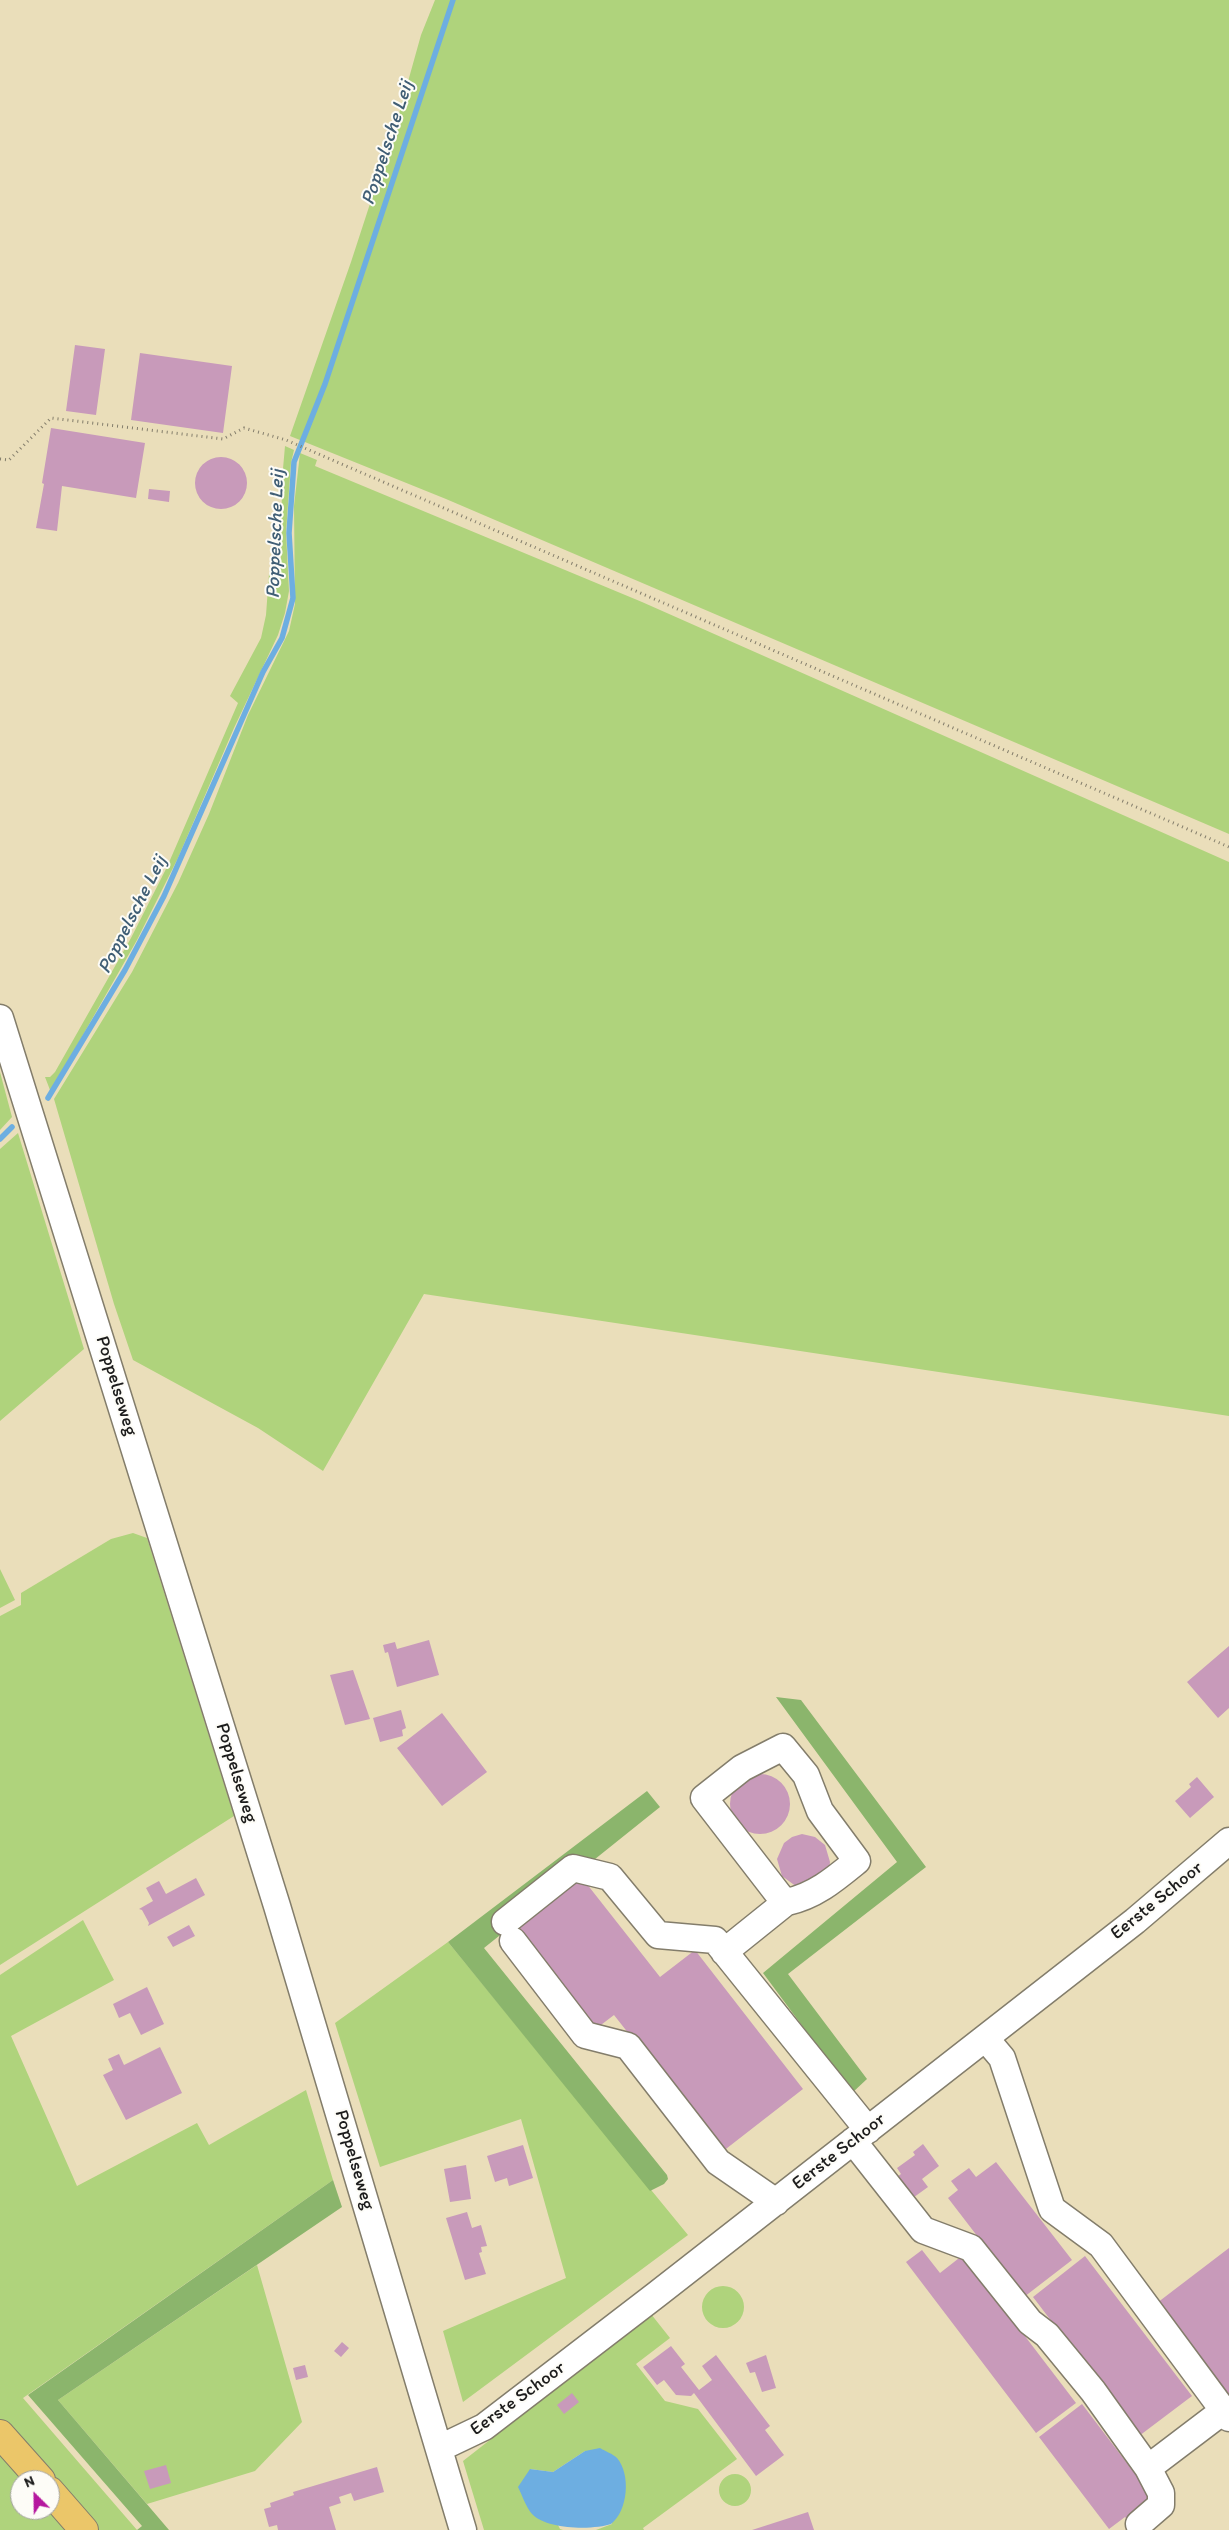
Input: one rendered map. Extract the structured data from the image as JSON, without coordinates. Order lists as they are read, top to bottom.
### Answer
{
  "streets": {
    "street": ["Poppelseweg", "Eerste Schoor"]
  },
  "crossings": [
    ["Poppelseweg", "Eerste Schoor"]
  ],
  "water": ["Poppelsche Leij"],
  "north": "top left"
}
